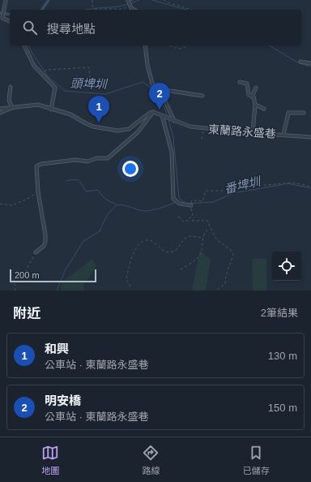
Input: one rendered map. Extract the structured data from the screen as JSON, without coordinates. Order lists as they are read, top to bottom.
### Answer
{
  "streets": {
    "street": ["東蘭路永盛巷"]
  },
  "water": ["頭埤圳", "番埤圳"],
  "scale_bar": "200 m",
  "page": {
    "search": "搜尋地點",
    "pins": ["2", "1"],
    "scale": "200 m",
    "heading": ["附近", "2筆結果"],
    "list": [
      {
        "mark": "1",
        "name": "和興",
        "note": "公車站 · 東蘭路永盛巷",
        "value": "130 m"
      },
      {
        "mark": "2",
        "name": "明安橋",
        "note": "公車站 · 東蘭路永盛巷",
        "value": "150 m"
      }
    ],
    "nav": ["地圖", "路線", "已儲存"]
  }
}
